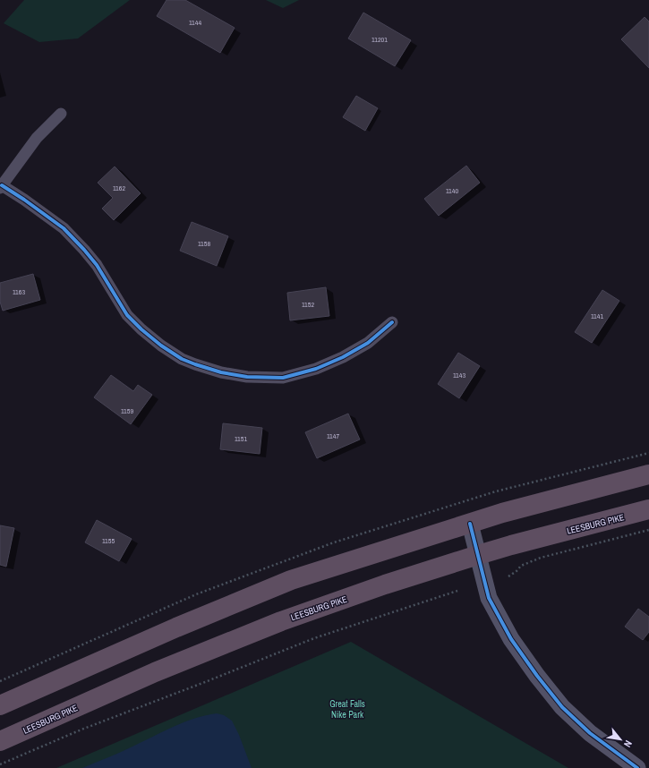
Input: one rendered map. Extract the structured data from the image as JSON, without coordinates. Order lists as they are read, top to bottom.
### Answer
{
  "streets": {
    "highway": ["LEESBURG PIKE"]
  },
  "parks": ["Great Falls Nike Park"],
  "house_numbers": [
    "1144",
    "11201",
    "1162",
    "1140",
    "1158",
    "1163",
    "1152",
    "1141",
    "1143",
    "1159",
    "1147",
    "1151",
    "1155"
  ],
  "north": "bottom right"
}
